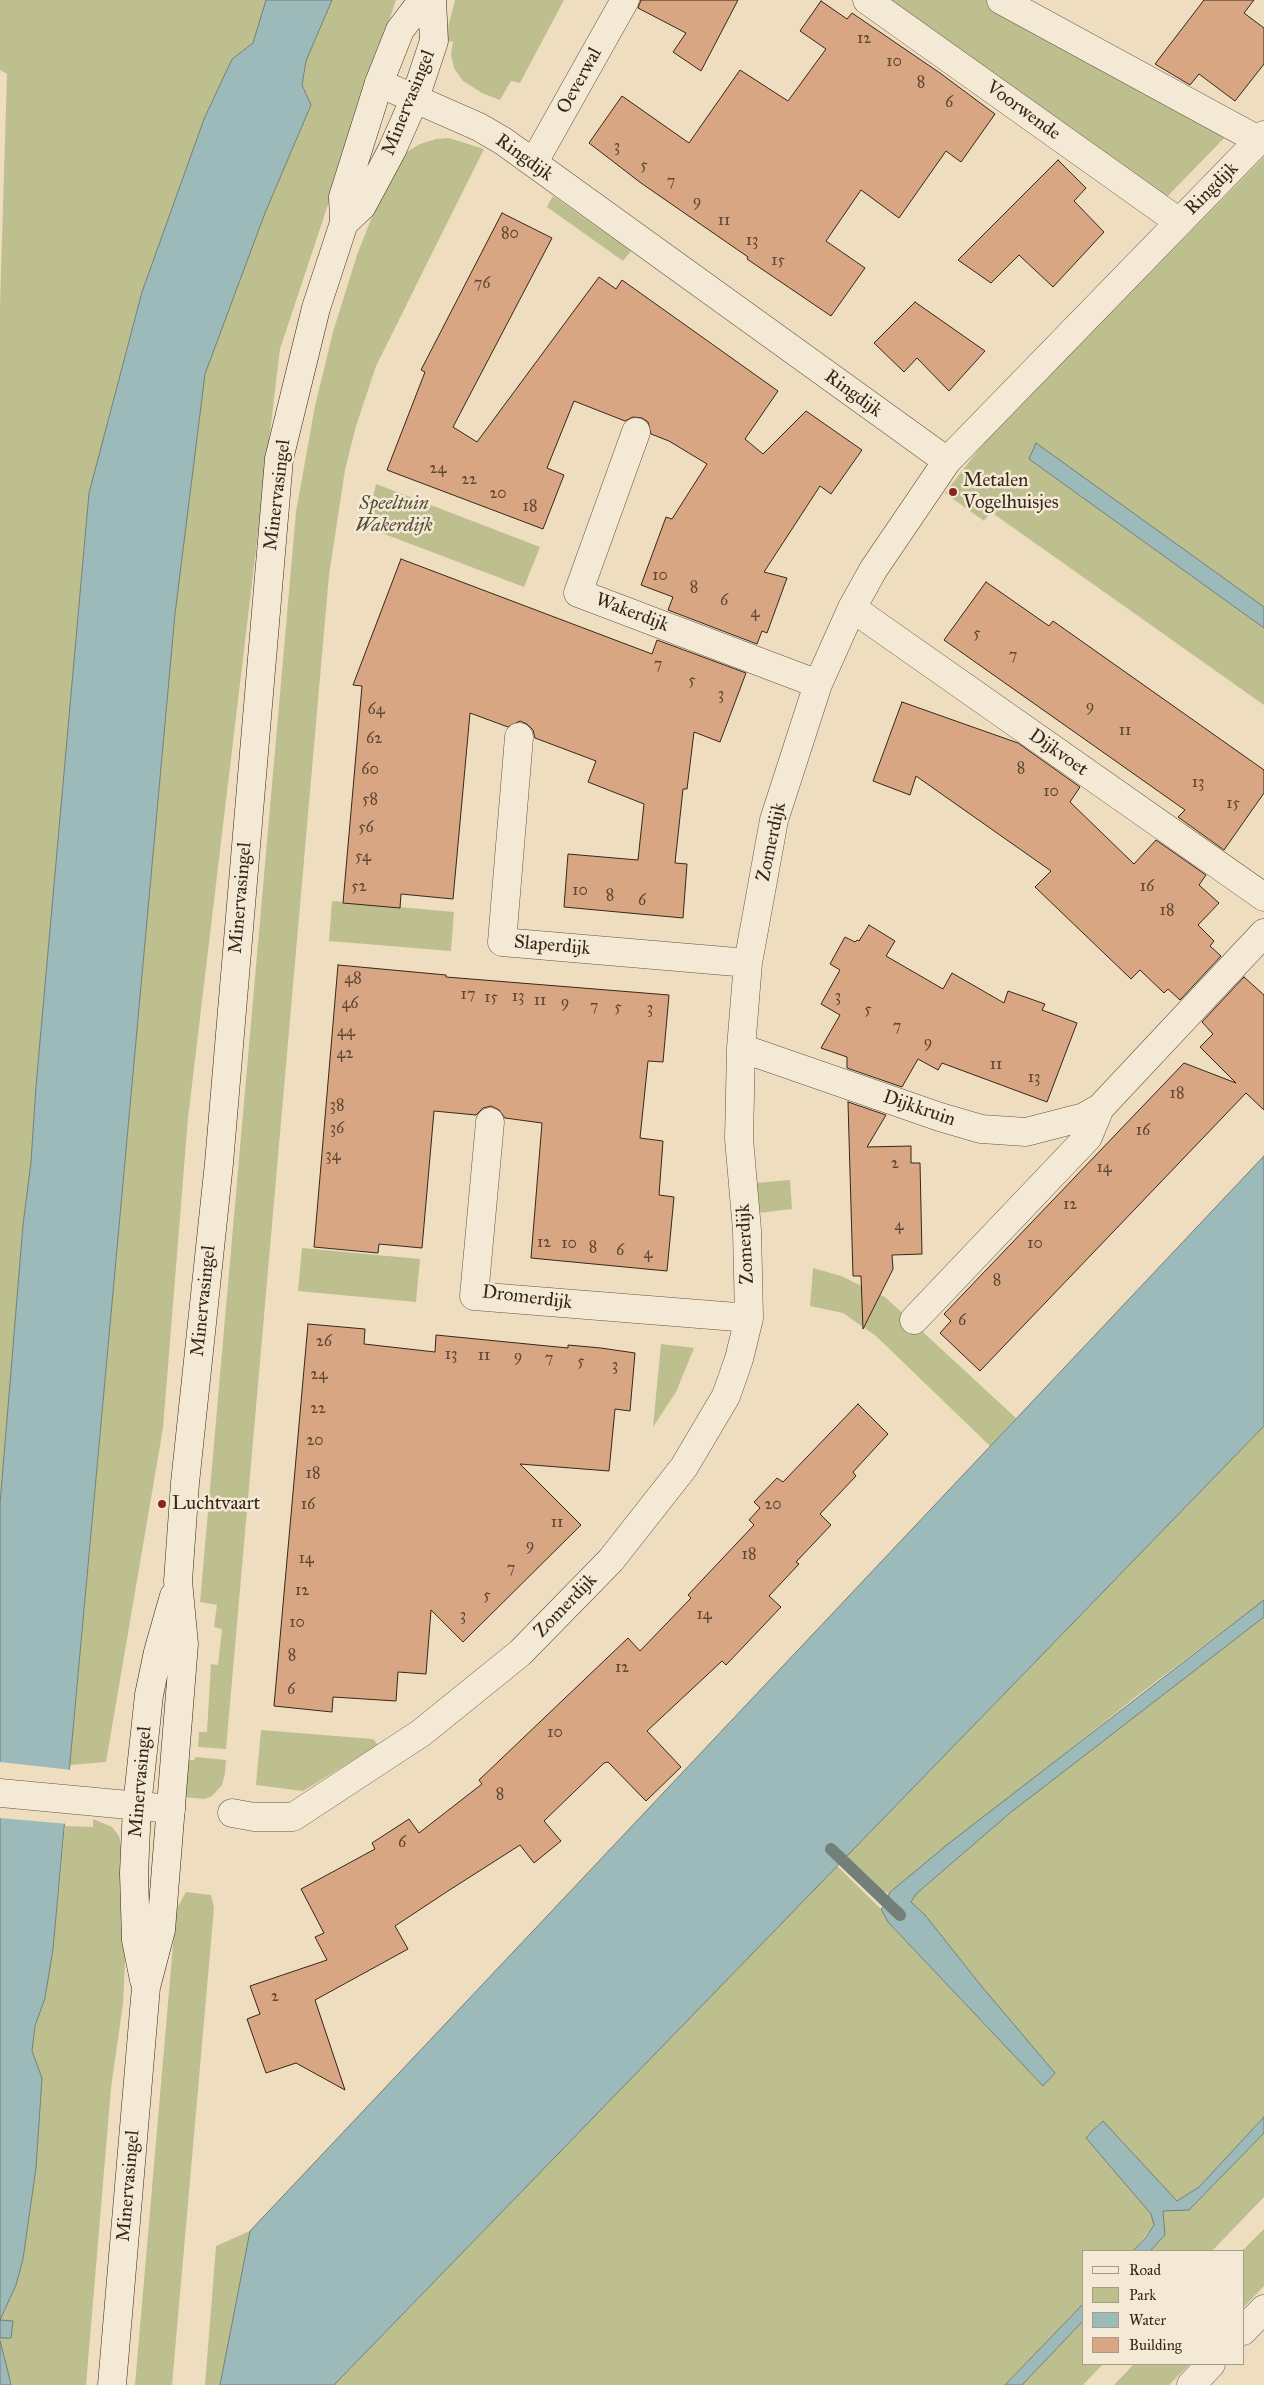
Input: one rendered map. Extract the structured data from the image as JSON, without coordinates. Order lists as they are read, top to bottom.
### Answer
{
  "streets": {
    "street": [
      "Oeverwal",
      "Minervasingel",
      "Voorwende",
      "Ringdijk",
      "Wakerdijk",
      "Dijkvoet",
      "Zomerdijk",
      "Slaperdijk",
      "Dijkkruin",
      "Dromerdijk"
    ]
  },
  "crossings": [
    ["Oeverwal", "Ringdijk"],
    ["Minervasingel", "Ringdijk"],
    ["Voorwende", "Ringdijk"],
    ["Ringdijk", "Zomerdijk"],
    ["Wakerdijk", "Zomerdijk"],
    ["Dijkvoet", "Zomerdijk"],
    ["Zomerdijk", "Slaperdijk"],
    ["Zomerdijk", "Dijkkruin"],
    ["Zomerdijk", "Dromerdijk"]
  ],
  "parks": ["Speeltuin Wakerdijk"],
  "places": ["Metalen Vogelhuisjes", "Luchtvaart"],
  "house_numbers": [
    "12",
    "10",
    "8",
    "6",
    "3",
    "5",
    "7",
    "9",
    "11",
    "80",
    "13",
    "15",
    "76",
    "24",
    "22",
    "20",
    "18",
    "10",
    "8",
    "6",
    "4",
    "5",
    "7",
    "7",
    "5",
    "3",
    "9",
    "64",
    "11",
    "62",
    "8",
    "60",
    "13",
    "10",
    "58",
    "15",
    "56",
    "54",
    "52",
    "16",
    "10",
    "8",
    "6",
    "18",
    "48",
    "17",
    "13",
    "3",
    "15",
    "11",
    "9",
    "46",
    "7",
    "5",
    "3",
    "5",
    "7",
    "44",
    "9",
    "42",
    "11",
    "13",
    "18",
    "38",
    "36",
    "16",
    "34",
    "2",
    "14",
    "12",
    "4",
    "12",
    "10",
    "10",
    "8",
    "6",
    "4",
    "8",
    "6",
    "26",
    "13",
    "11",
    "9",
    "7",
    "5",
    "3",
    "24",
    "22",
    "20",
    "18",
    "16",
    "20",
    "11",
    "9",
    "18",
    "14",
    "7",
    "12",
    "5",
    "14",
    "3",
    "10",
    "8",
    "12",
    "6",
    "10",
    "8",
    "6",
    "2"
  ],
  "legend": [
    "Road",
    "Park",
    "Water",
    "Building"
  ]
}
